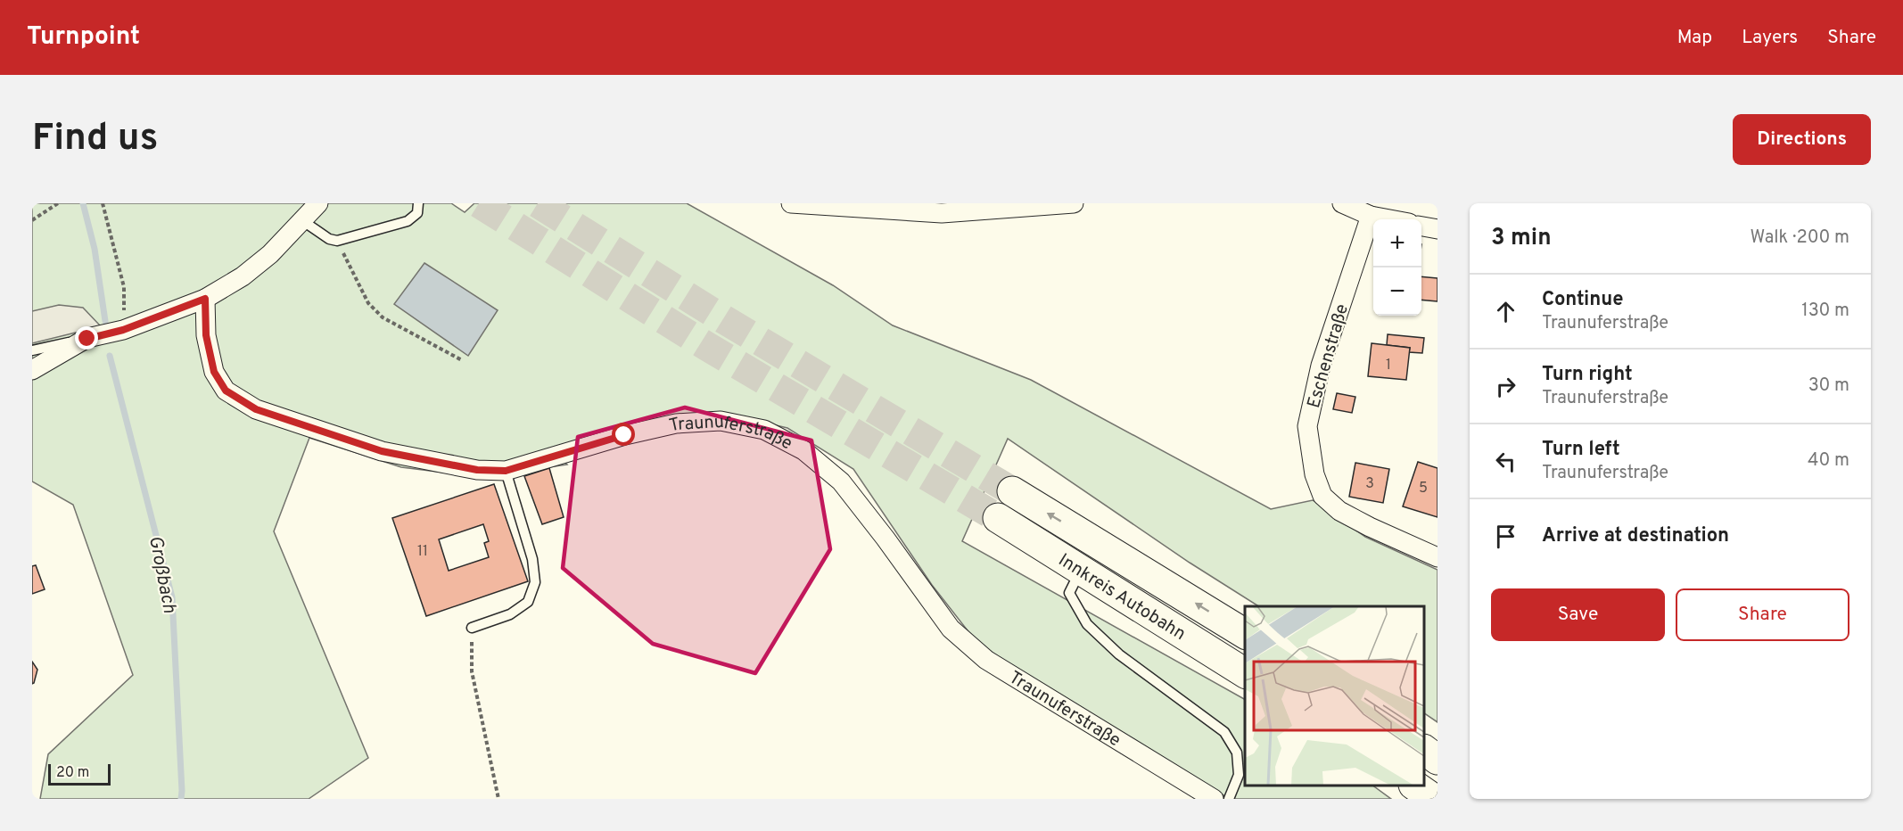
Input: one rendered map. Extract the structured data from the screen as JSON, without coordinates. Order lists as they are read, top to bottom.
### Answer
{
  "streets": {
    "highway": ["Innkreis Autobahn"],
    "street": ["Eschenstraße", "Traunuferstraße"]
  },
  "water": ["Großbach"],
  "house_numbers": [
    "1",
    "3",
    "5",
    "11"
  ],
  "scale_bar": "20 m",
  "page": {
    "header": "Turnpoint",
    "nav": ["Map", "Layers", "Share"],
    "buttons": [
      "Directions",
      ["Save", "Share"]
    ],
    "title": "Find us",
    "heading": ["3 min", "Walk · 200 m"],
    "map_buttons": ["+", "−"],
    "list": [
      ["Continue", "Traunuferstraße", "130 m"],
      ["Turn right", "Traunuferstraße", "30 m"],
      ["Turn left", "Traunuferstraße", "40 m"],
      "Arrive at destination"
    ],
    "scale": "20 m"
  }
}
